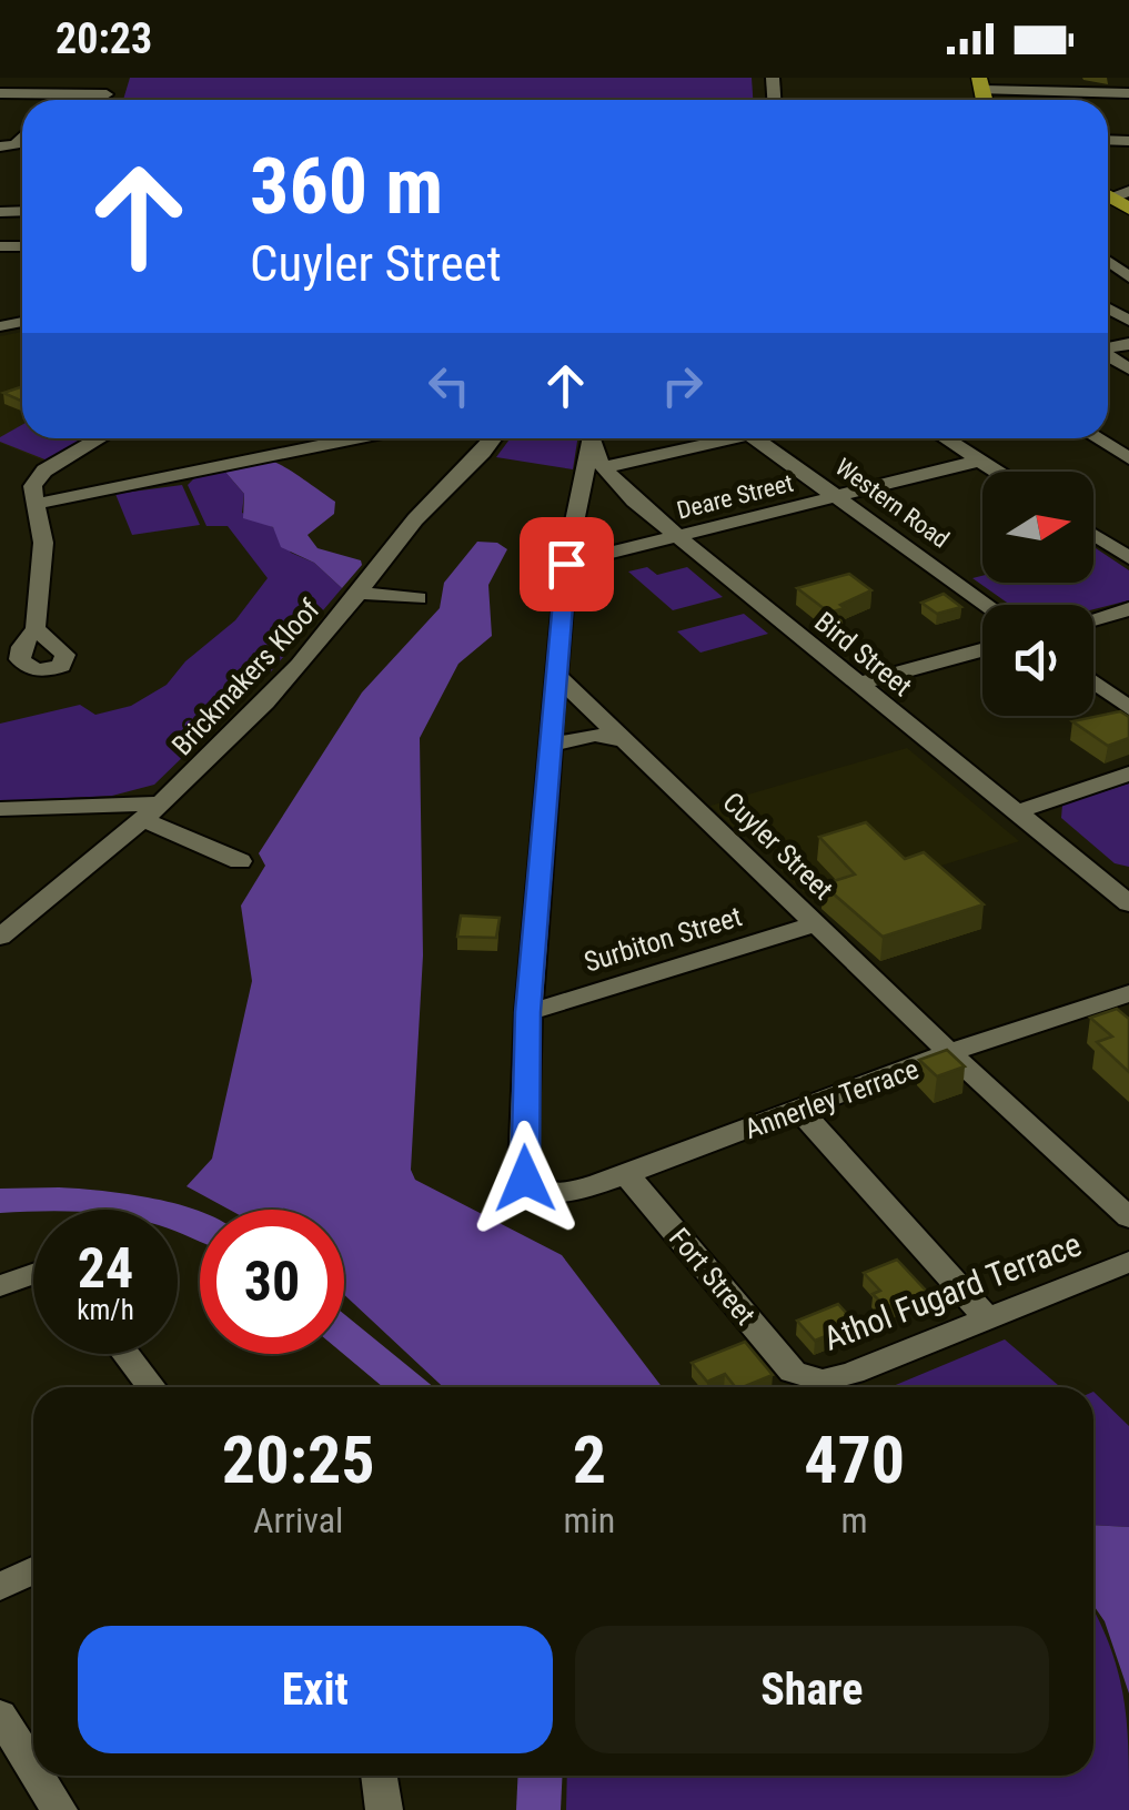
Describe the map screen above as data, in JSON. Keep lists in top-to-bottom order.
{
  "streets": {
    "street": [
      "Deare Street",
      "Western Road",
      "Bird Street",
      "Brickmakers Kloof",
      "Cuyler Street",
      "Surbiton Street",
      "Annerley Terrace",
      "Fort Street",
      "Athol Fugard Terrace"
    ]
  },
  "crossings": [
    ["Deare Street", "Western Road"],
    ["Deare Street", "Bird Street"],
    ["Cuyler Street", "Surbiton Street"],
    ["Cuyler Street", "Annerley Terrace"],
    ["Surbiton Street", "Annerley Terrace"],
    ["Annerley Terrace", "Fort Street"],
    ["Fort Street", "Athol Fugard Terrace"]
  ],
  "north": "right",
  "page": {
    "status": "20:23",
    "turn": ["360 m", "Cuyler Street"],
    "speed": "24 km/h",
    "limit": "30",
    "eta": [
      "20:25",
      "Arrival",
      "2",
      "min",
      "470",
      "m"
    ],
    "buttons": ["Exit", "Share"]
  }
}
